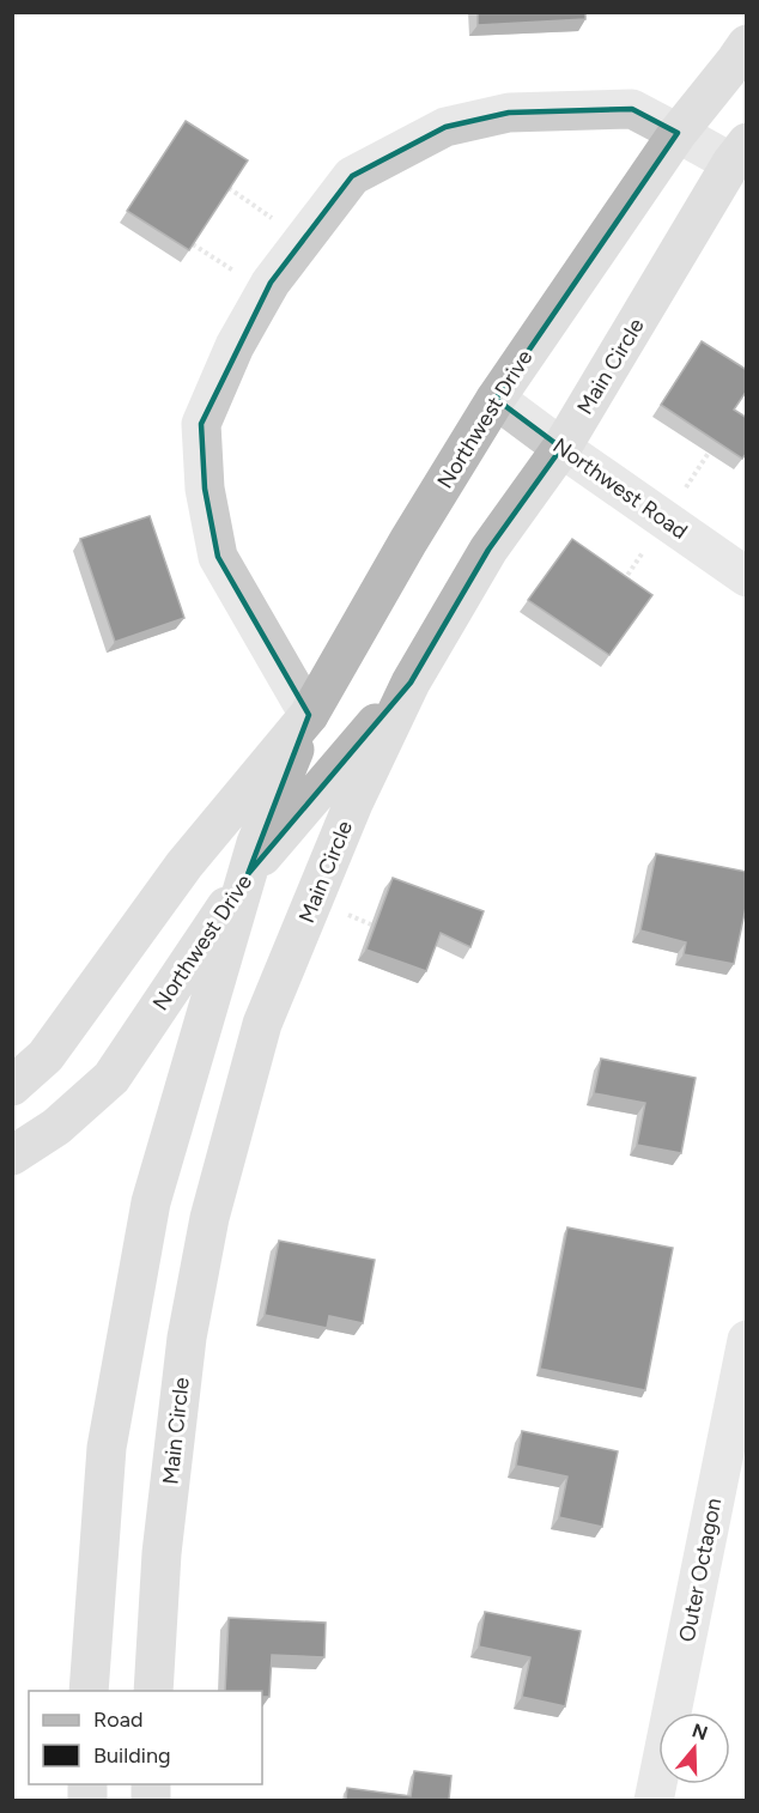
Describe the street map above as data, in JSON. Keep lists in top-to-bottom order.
{
  "streets": {
    "street": [
      "Main Circle",
      "Northwest Drive",
      "Northwest Road",
      "Outer Octagon"
    ]
  },
  "crossings": [
    ["Main Circle", "Northwest Drive"],
    ["Main Circle", "Northwest Road"],
    ["Northwest Drive", "Northwest Road"]
  ],
  "legend": ["Road", "Building"],
  "north": "top"
}
